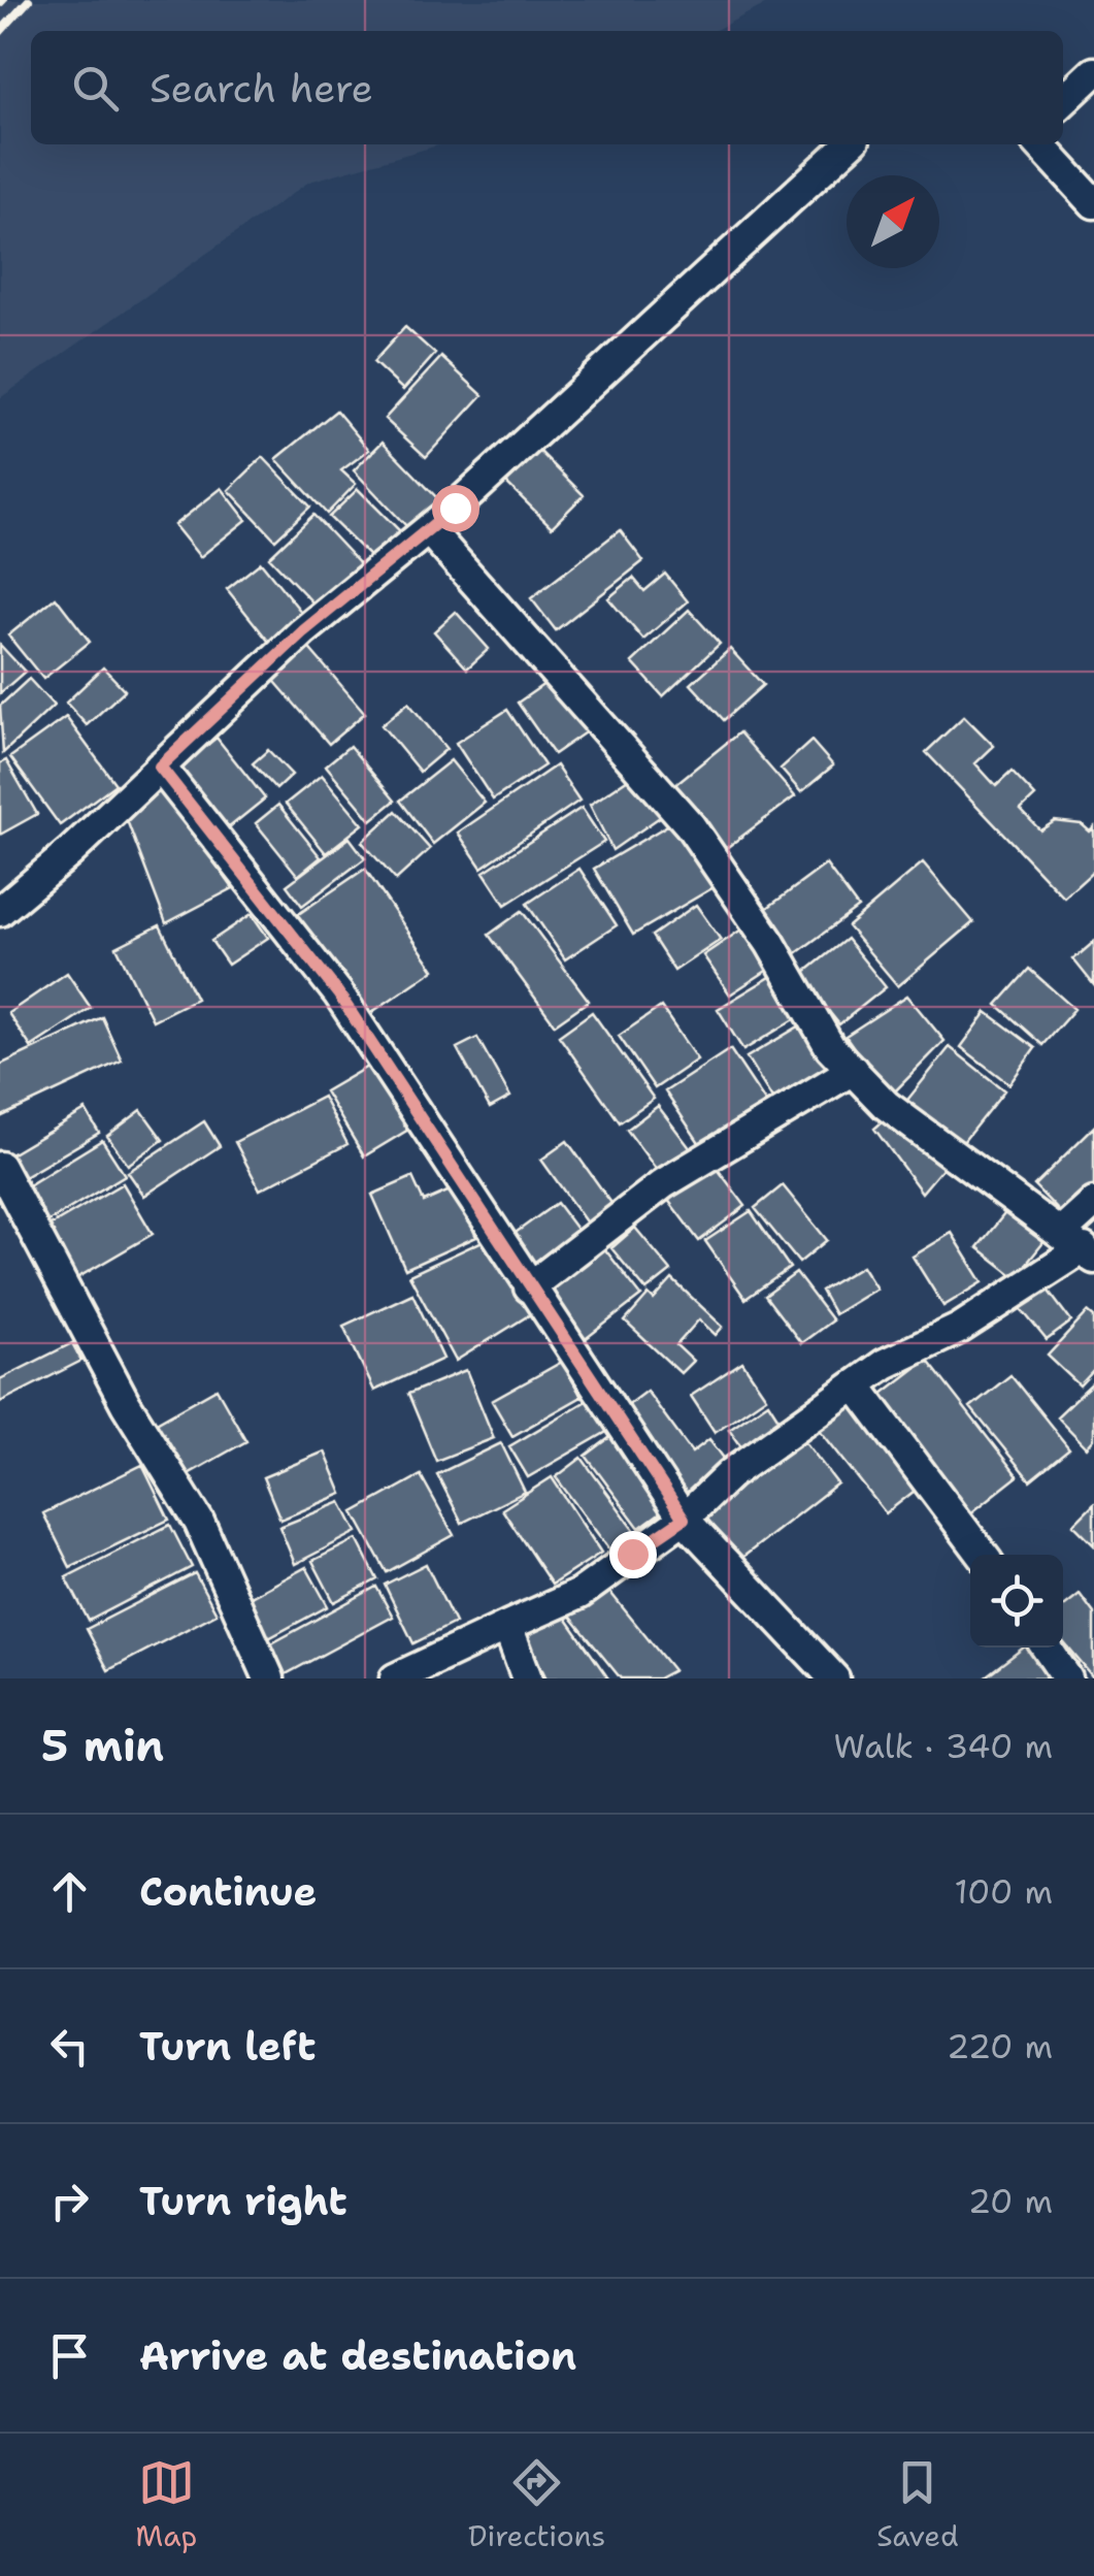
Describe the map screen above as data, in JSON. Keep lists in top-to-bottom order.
{
  "north": "top right",
  "page": {
    "search": "Search here",
    "heading": ["5 min", "Walk · 340 m"],
    "list": [
      ["Continue", "100 m"],
      ["Turn left", "220 m"],
      ["Turn right", "20 m"],
      "Arrive at destination"
    ],
    "nav": ["Map", "Directions", "Saved"]
  }
}
